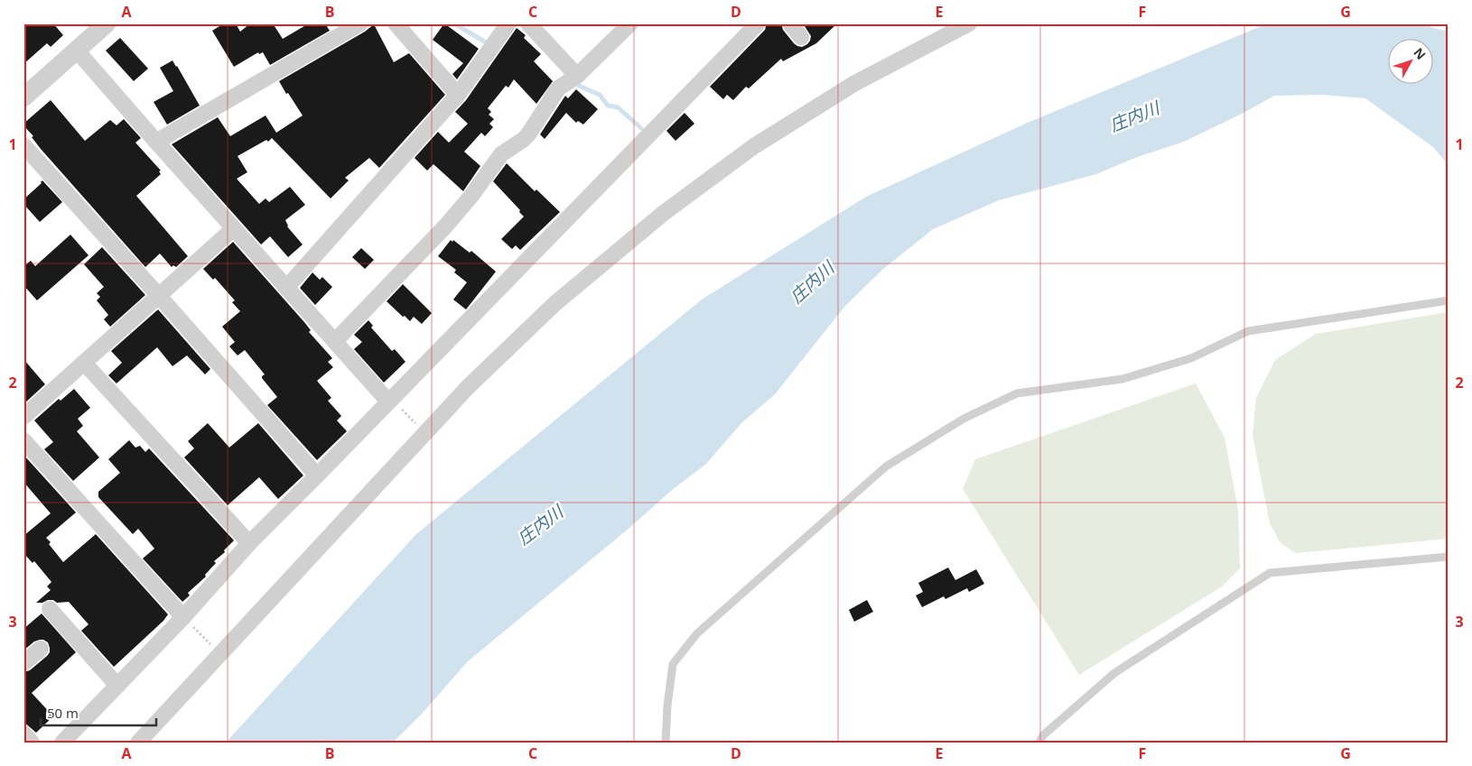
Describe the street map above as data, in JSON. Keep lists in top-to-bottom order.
{
  "water": ["庄内川"],
  "scale_bar": "50 m",
  "north": "top right",
  "grid": {
    "columns": [
      "A",
      "B",
      "C",
      "D",
      "E",
      "F",
      "G"
    ],
    "rows": ["1", "2", "3"]
  }
}
